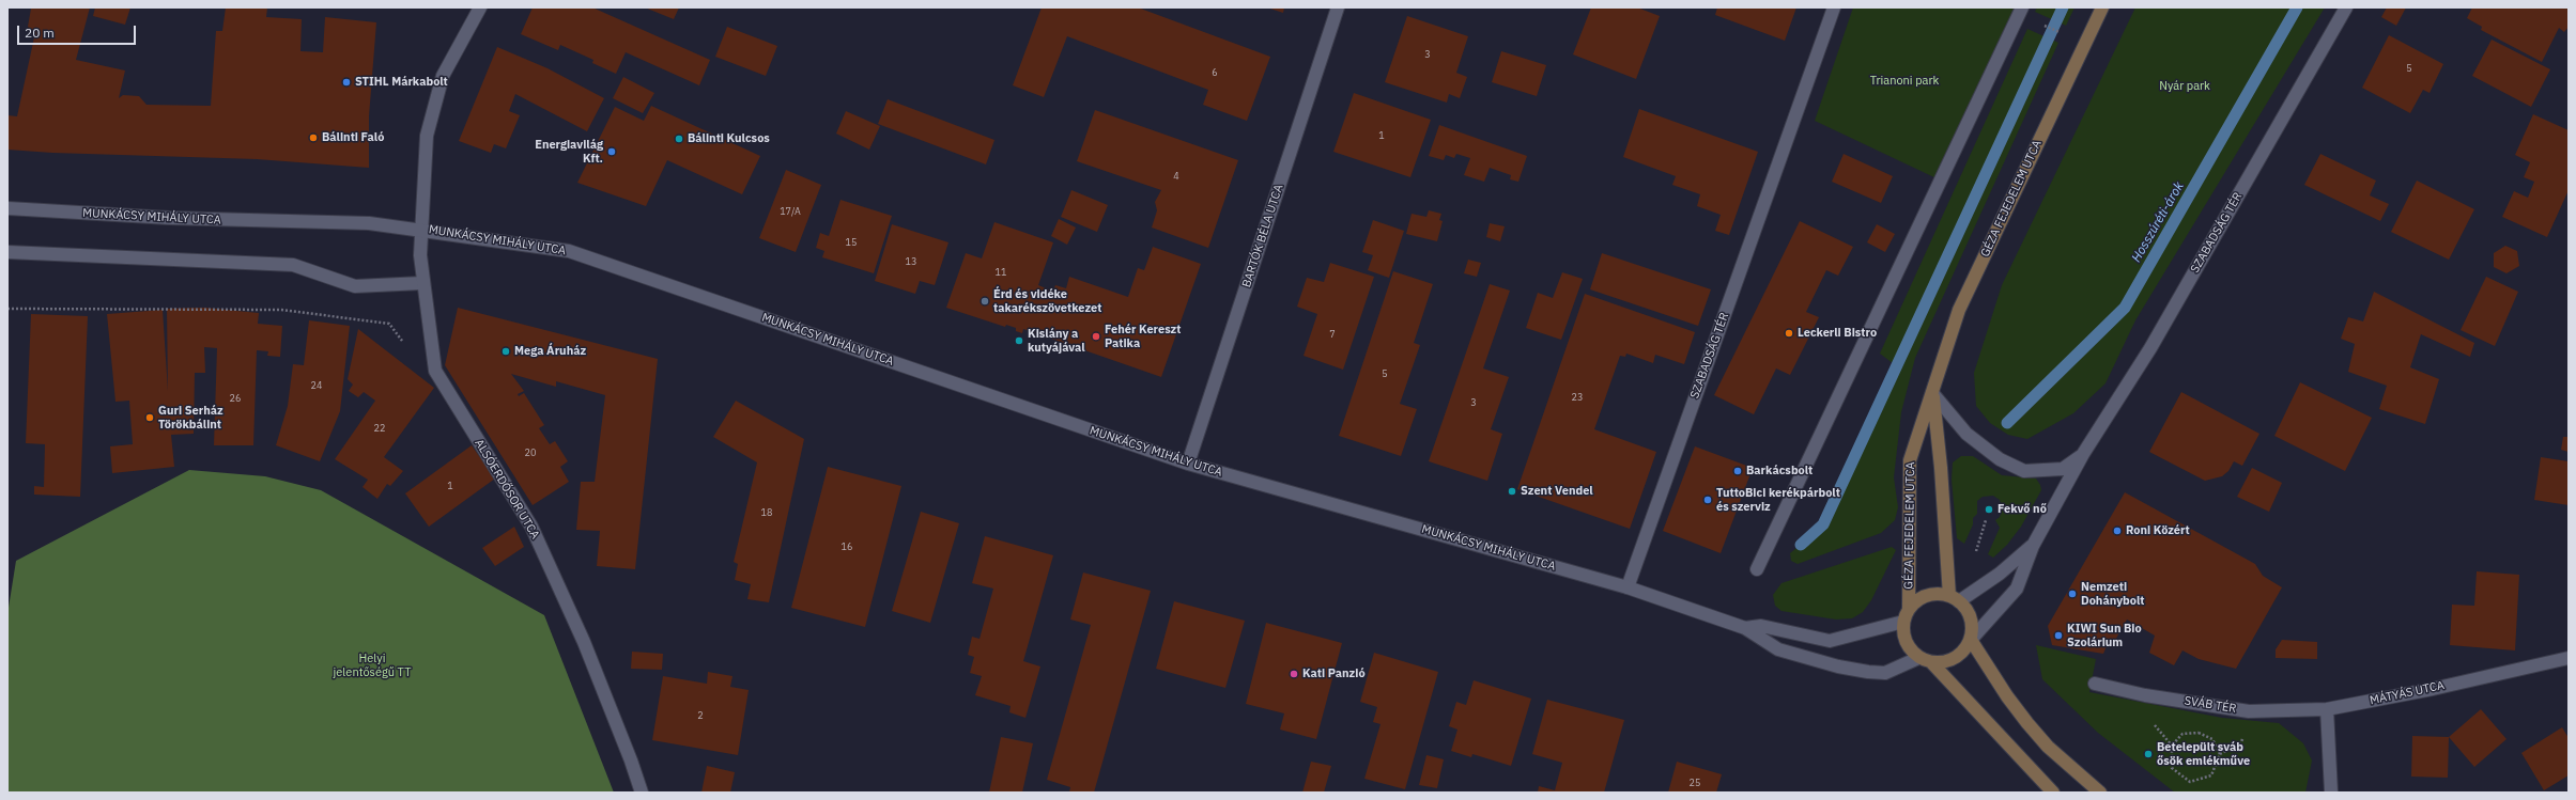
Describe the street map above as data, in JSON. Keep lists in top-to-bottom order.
{
  "streets": {
    "main road": ["GÉZA FEJEDELEM UTCA", "SZABADSÁG TÉR"],
    "street": [
      "MUNKÁCSY MIHÁLY UTCA",
      "BARTÓK BÉLA UTCA",
      "ALSÓERDŐSOR UTCA",
      "MÁTYÁS UTCA",
      "SVÁB TÉR"
    ]
  },
  "crossings": [
    ["GÉZA FEJEDELEM UTCA", "SZABADSÁG TÉR"],
    ["MUNKÁCSY MIHÁLY UTCA", "SZABADSÁG TÉR"],
    ["MUNKÁCSY MIHÁLY UTCA", "BARTÓK BÉLA UTCA"],
    ["MUNKÁCSY MIHÁLY UTCA", "ALSÓERDŐSOR UTCA"],
    ["MÁTYÁS UTCA", "SVÁB TÉR"]
  ],
  "water": ["Hosszúréti-árok"],
  "parks": ["Trianoni park", "Nyár park", "Helyi jelentőségű TT"],
  "places": [
    "STIHL Márkabolt",
    "Bálinti Faló",
    "Bálinti Kulcsos",
    "Energiavilág Kft.",
    "Érd és vidéke takarékszövetkezet",
    "Leckerli Bistro",
    "Fehér Kereszt Patika",
    "Kislány a kutyájával",
    "Mega Áruház",
    "Guri Serház Törökbálint",
    "Barkácsbolt",
    "Szent Vendel",
    "TuttoBici kerékpárbolt és szerviz",
    "Fekvő nő",
    "Roni Közért",
    "Nemzeti Dohánybolt",
    "KIWI Sun Bio Szolárium",
    "Kati Panzió",
    "Betelepült sváb ősök emlékműve"
  ],
  "house_numbers": [
    "3",
    "5",
    "6",
    "1",
    "4",
    "17/A",
    "15",
    "13",
    "11",
    "7",
    "5",
    "24",
    "23",
    "26",
    "3",
    "22",
    "20",
    "1",
    "18",
    "16",
    "2",
    "25"
  ],
  "scale_bar": "20 m"
}
